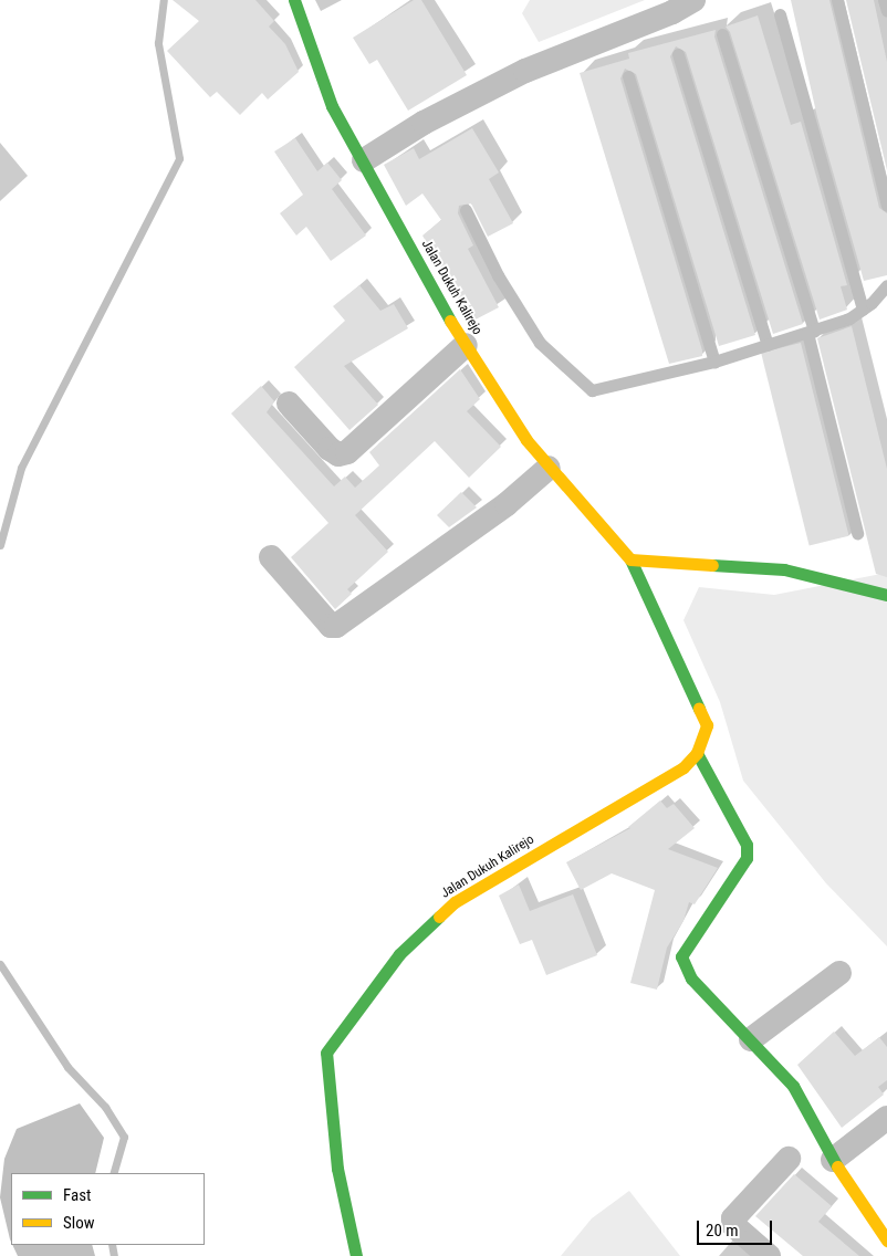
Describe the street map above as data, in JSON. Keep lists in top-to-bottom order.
{
  "streets": {
    "street": ["Jalan Dukuh Kalirejo"]
  },
  "legend": ["Fast", "Slow"],
  "scale_bar": "20 m"
}
